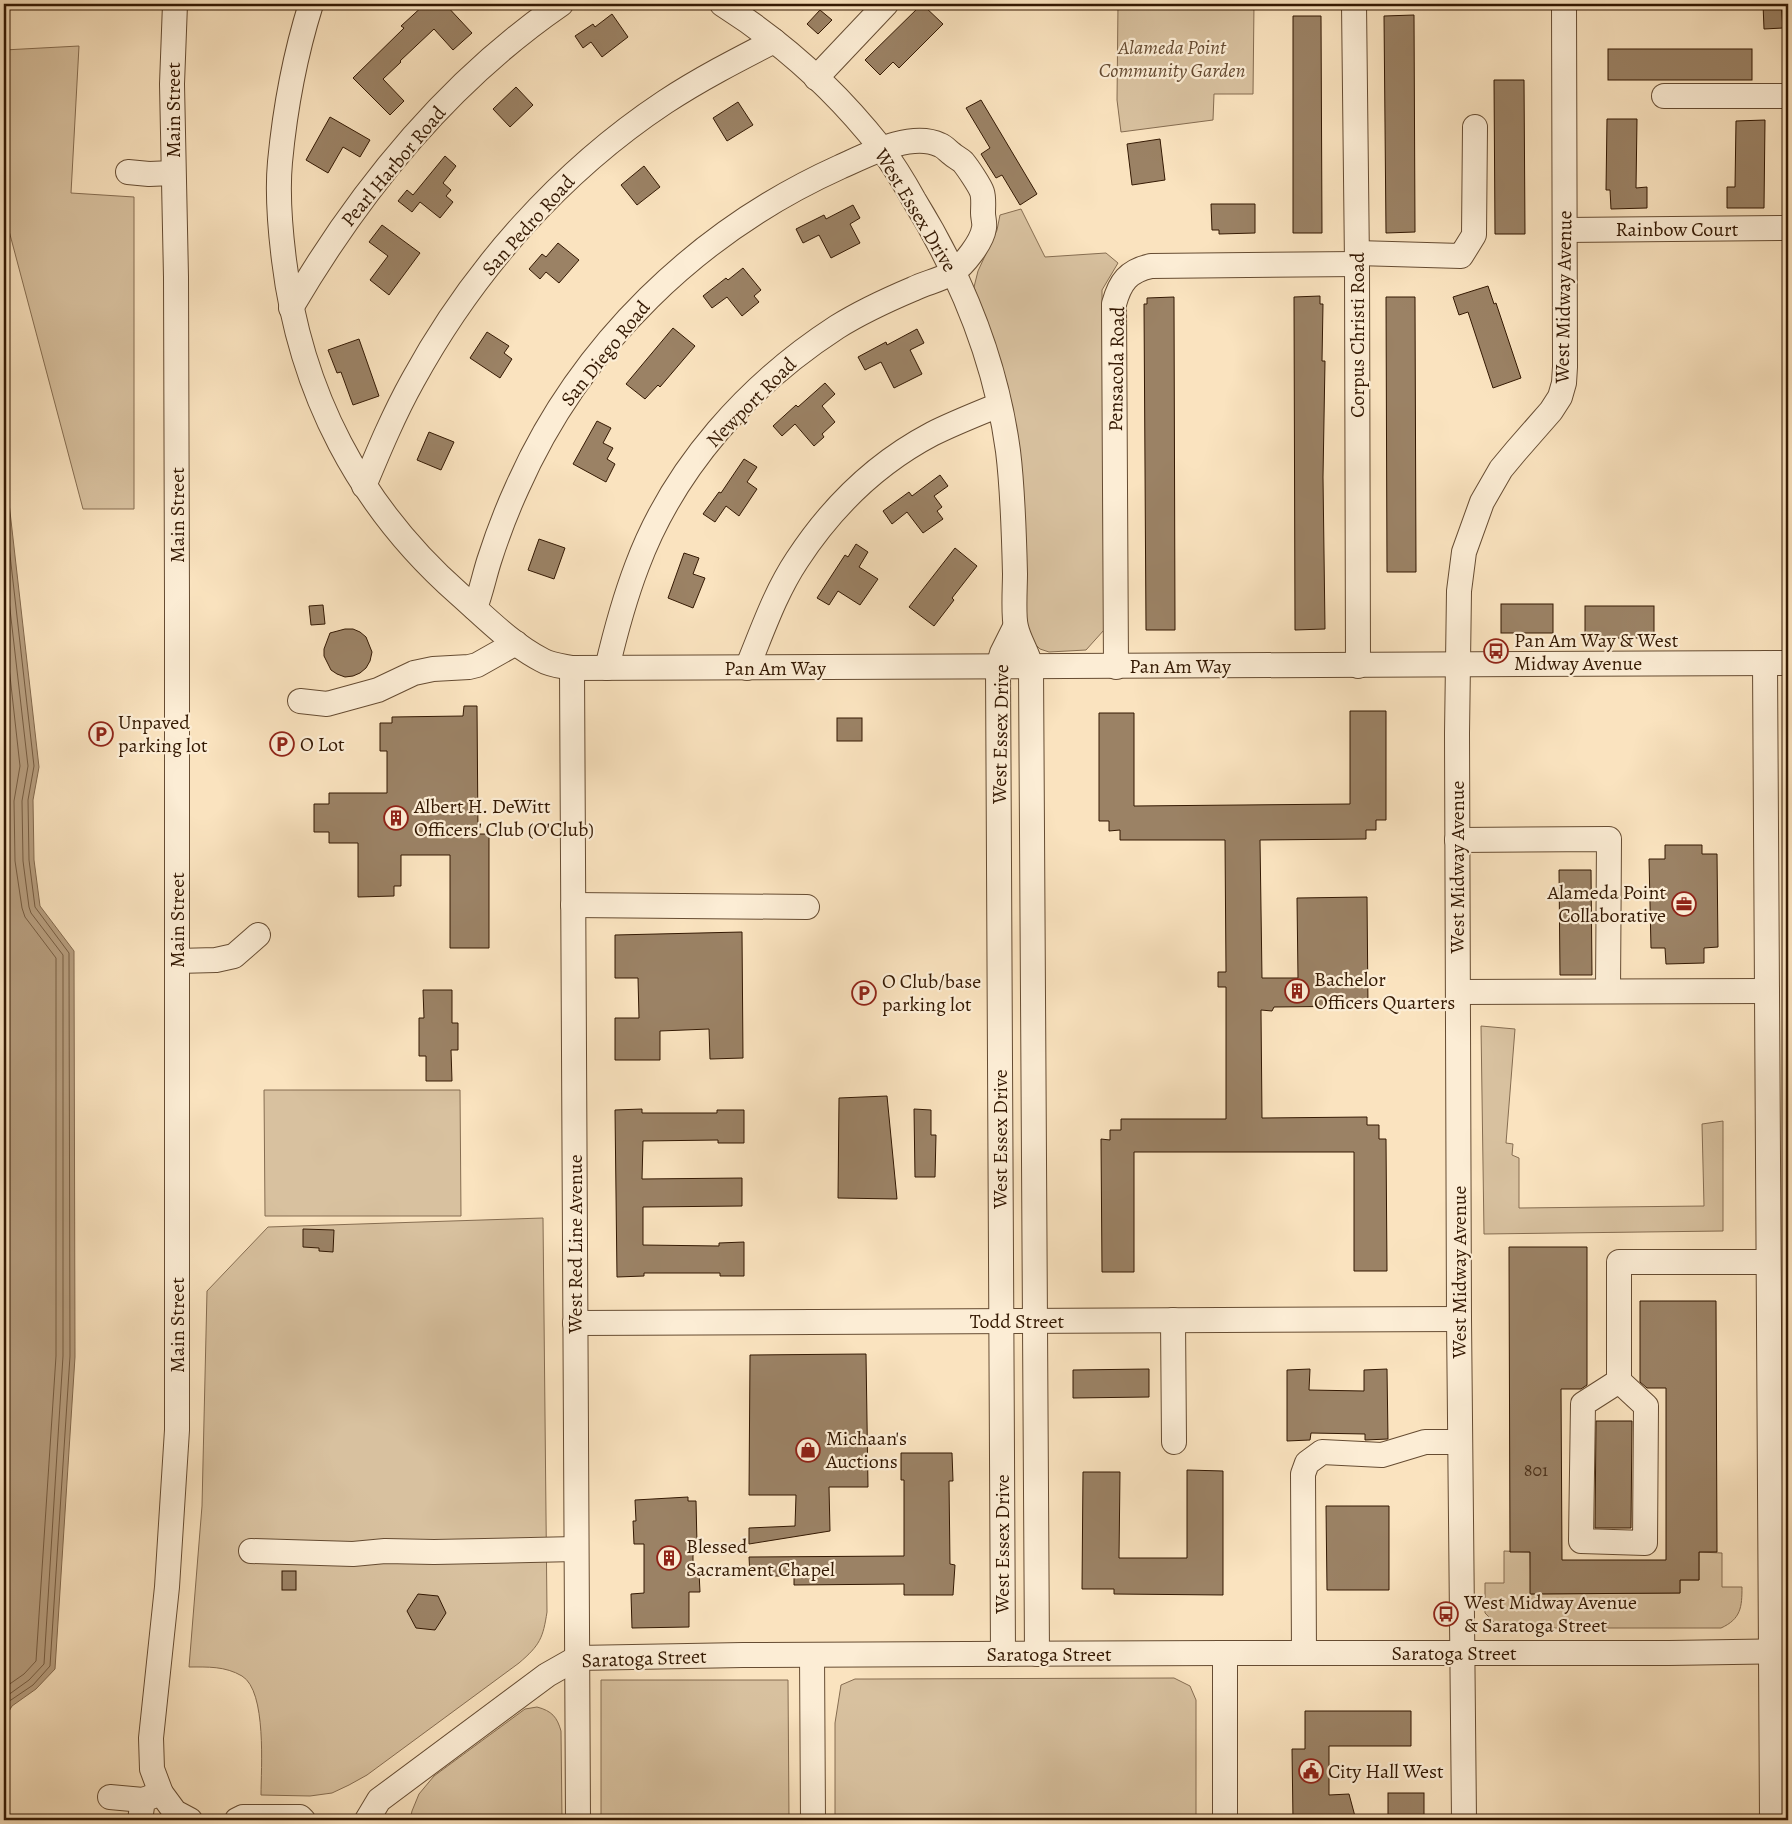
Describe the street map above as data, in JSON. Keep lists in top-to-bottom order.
{
  "streets": {
    "street": [
      "Main Street",
      "Pearl Harbor Road",
      "West Essex Drive",
      "San Pedro Road",
      "Rainbow Court",
      "West Midway Avenue",
      "Corpus Christi Road",
      "San Diego Road",
      "Pensacola Road",
      "Newport Road",
      "Pan Am Way",
      "West Red Line Avenue",
      "Todd Street",
      "Saratoga Street"
    ]
  },
  "crossings": [
    ["Pearl Harbor Road", "Pan Am Way"],
    ["West Essex Drive", "San Pedro Road"],
    ["West Essex Drive", "San Diego Road"],
    ["West Essex Drive", "Newport Road"],
    ["West Essex Drive", "Pan Am Way"],
    ["West Essex Drive", "Todd Street"],
    ["West Essex Drive", "Saratoga Street"],
    ["San Pedro Road", "Pan Am Way"],
    ["Rainbow Court", "West Midway Avenue"],
    ["West Midway Avenue", "Pan Am Way"],
    ["West Midway Avenue", "Todd Street"],
    ["West Midway Avenue", "Saratoga Street"],
    ["Corpus Christi Road", "Pensacola Road"],
    ["Corpus Christi Road", "Pan Am Way"],
    ["San Diego Road", "Newport Road"],
    ["San Diego Road", "Pan Am Way"],
    ["Pensacola Road", "Pan Am Way"],
    ["Newport Road", "Pan Am Way"],
    ["Pan Am Way", "West Red Line Avenue"],
    ["West Red Line Avenue", "Todd Street"],
    ["West Red Line Avenue", "Saratoga Street"]
  ],
  "parks": ["Alameda Point Community Garden"],
  "places": {
    "bus stop": ["Pan Am Way & West Midway Avenue", "West Midway Avenue & Saratoga Street"],
    "parking": ["Unpaved parking lot", "O Lot", "O Club/base parking lot"],
    "building": ["Albert H. DeWitt Officers' Club (O'Club)", "Bachelor Officers Quarters", "Blessed Sacrament Chapel"],
    "office": ["Alameda Point Collaborative"],
    "shop": ["Michaan's Auctions"],
    "public building": ["City Hall West"]
  },
  "house_numbers": ["801"]
}
